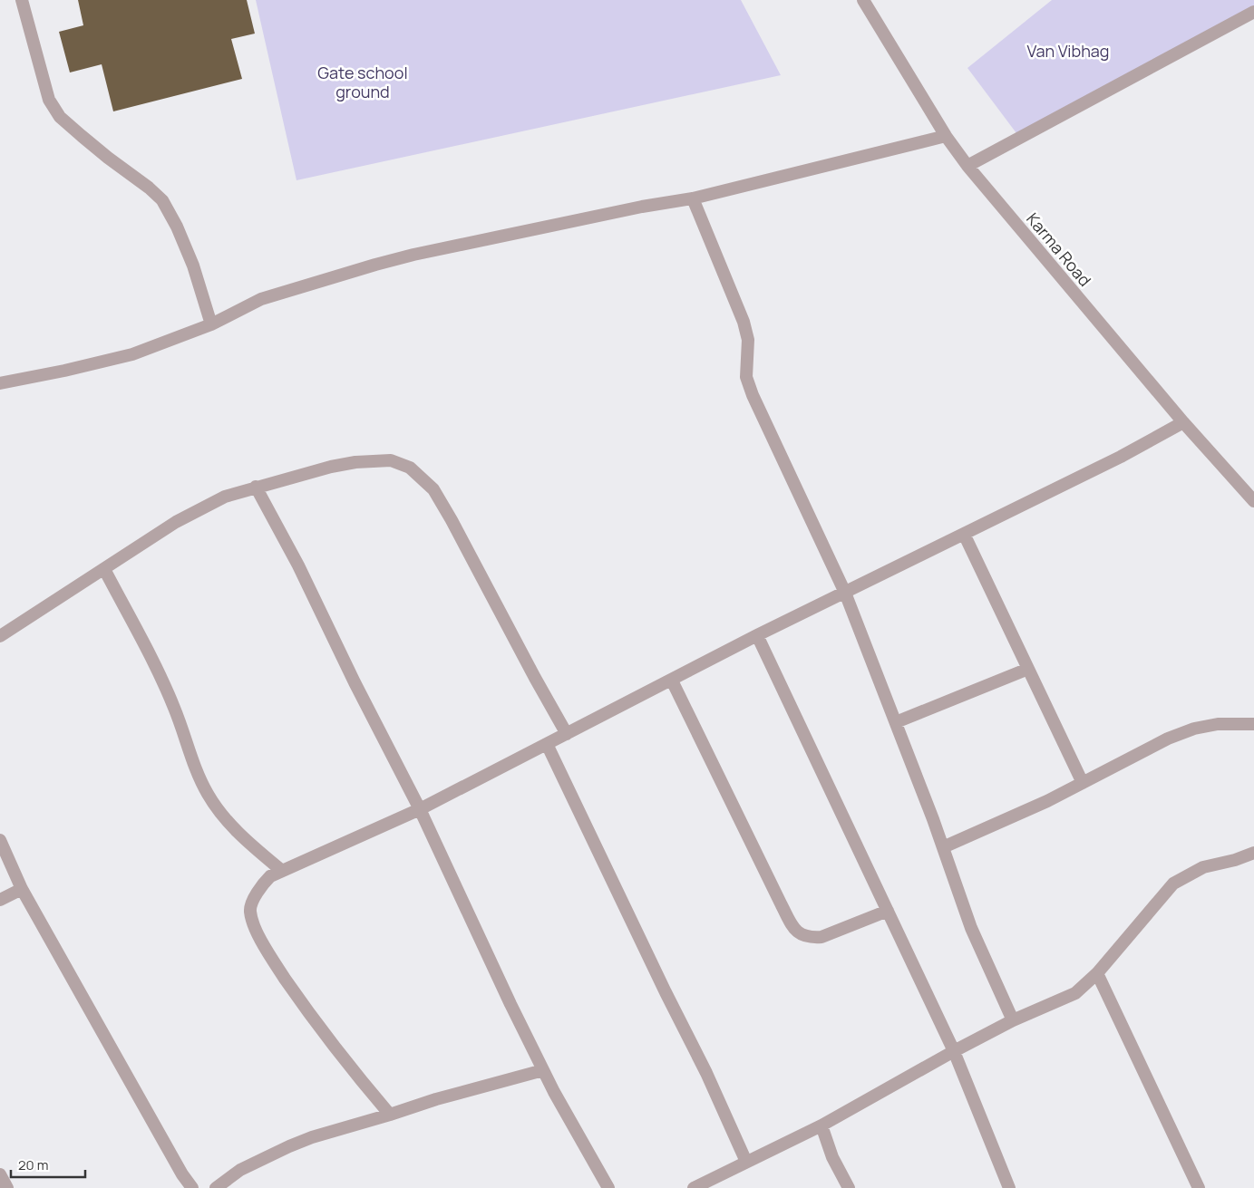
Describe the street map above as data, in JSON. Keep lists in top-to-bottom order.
{
  "streets": {
    "street": ["Karma Road"]
  },
  "parks": ["Van Vibhag", "Gate school ground"],
  "scale_bar": "20 m"
}
